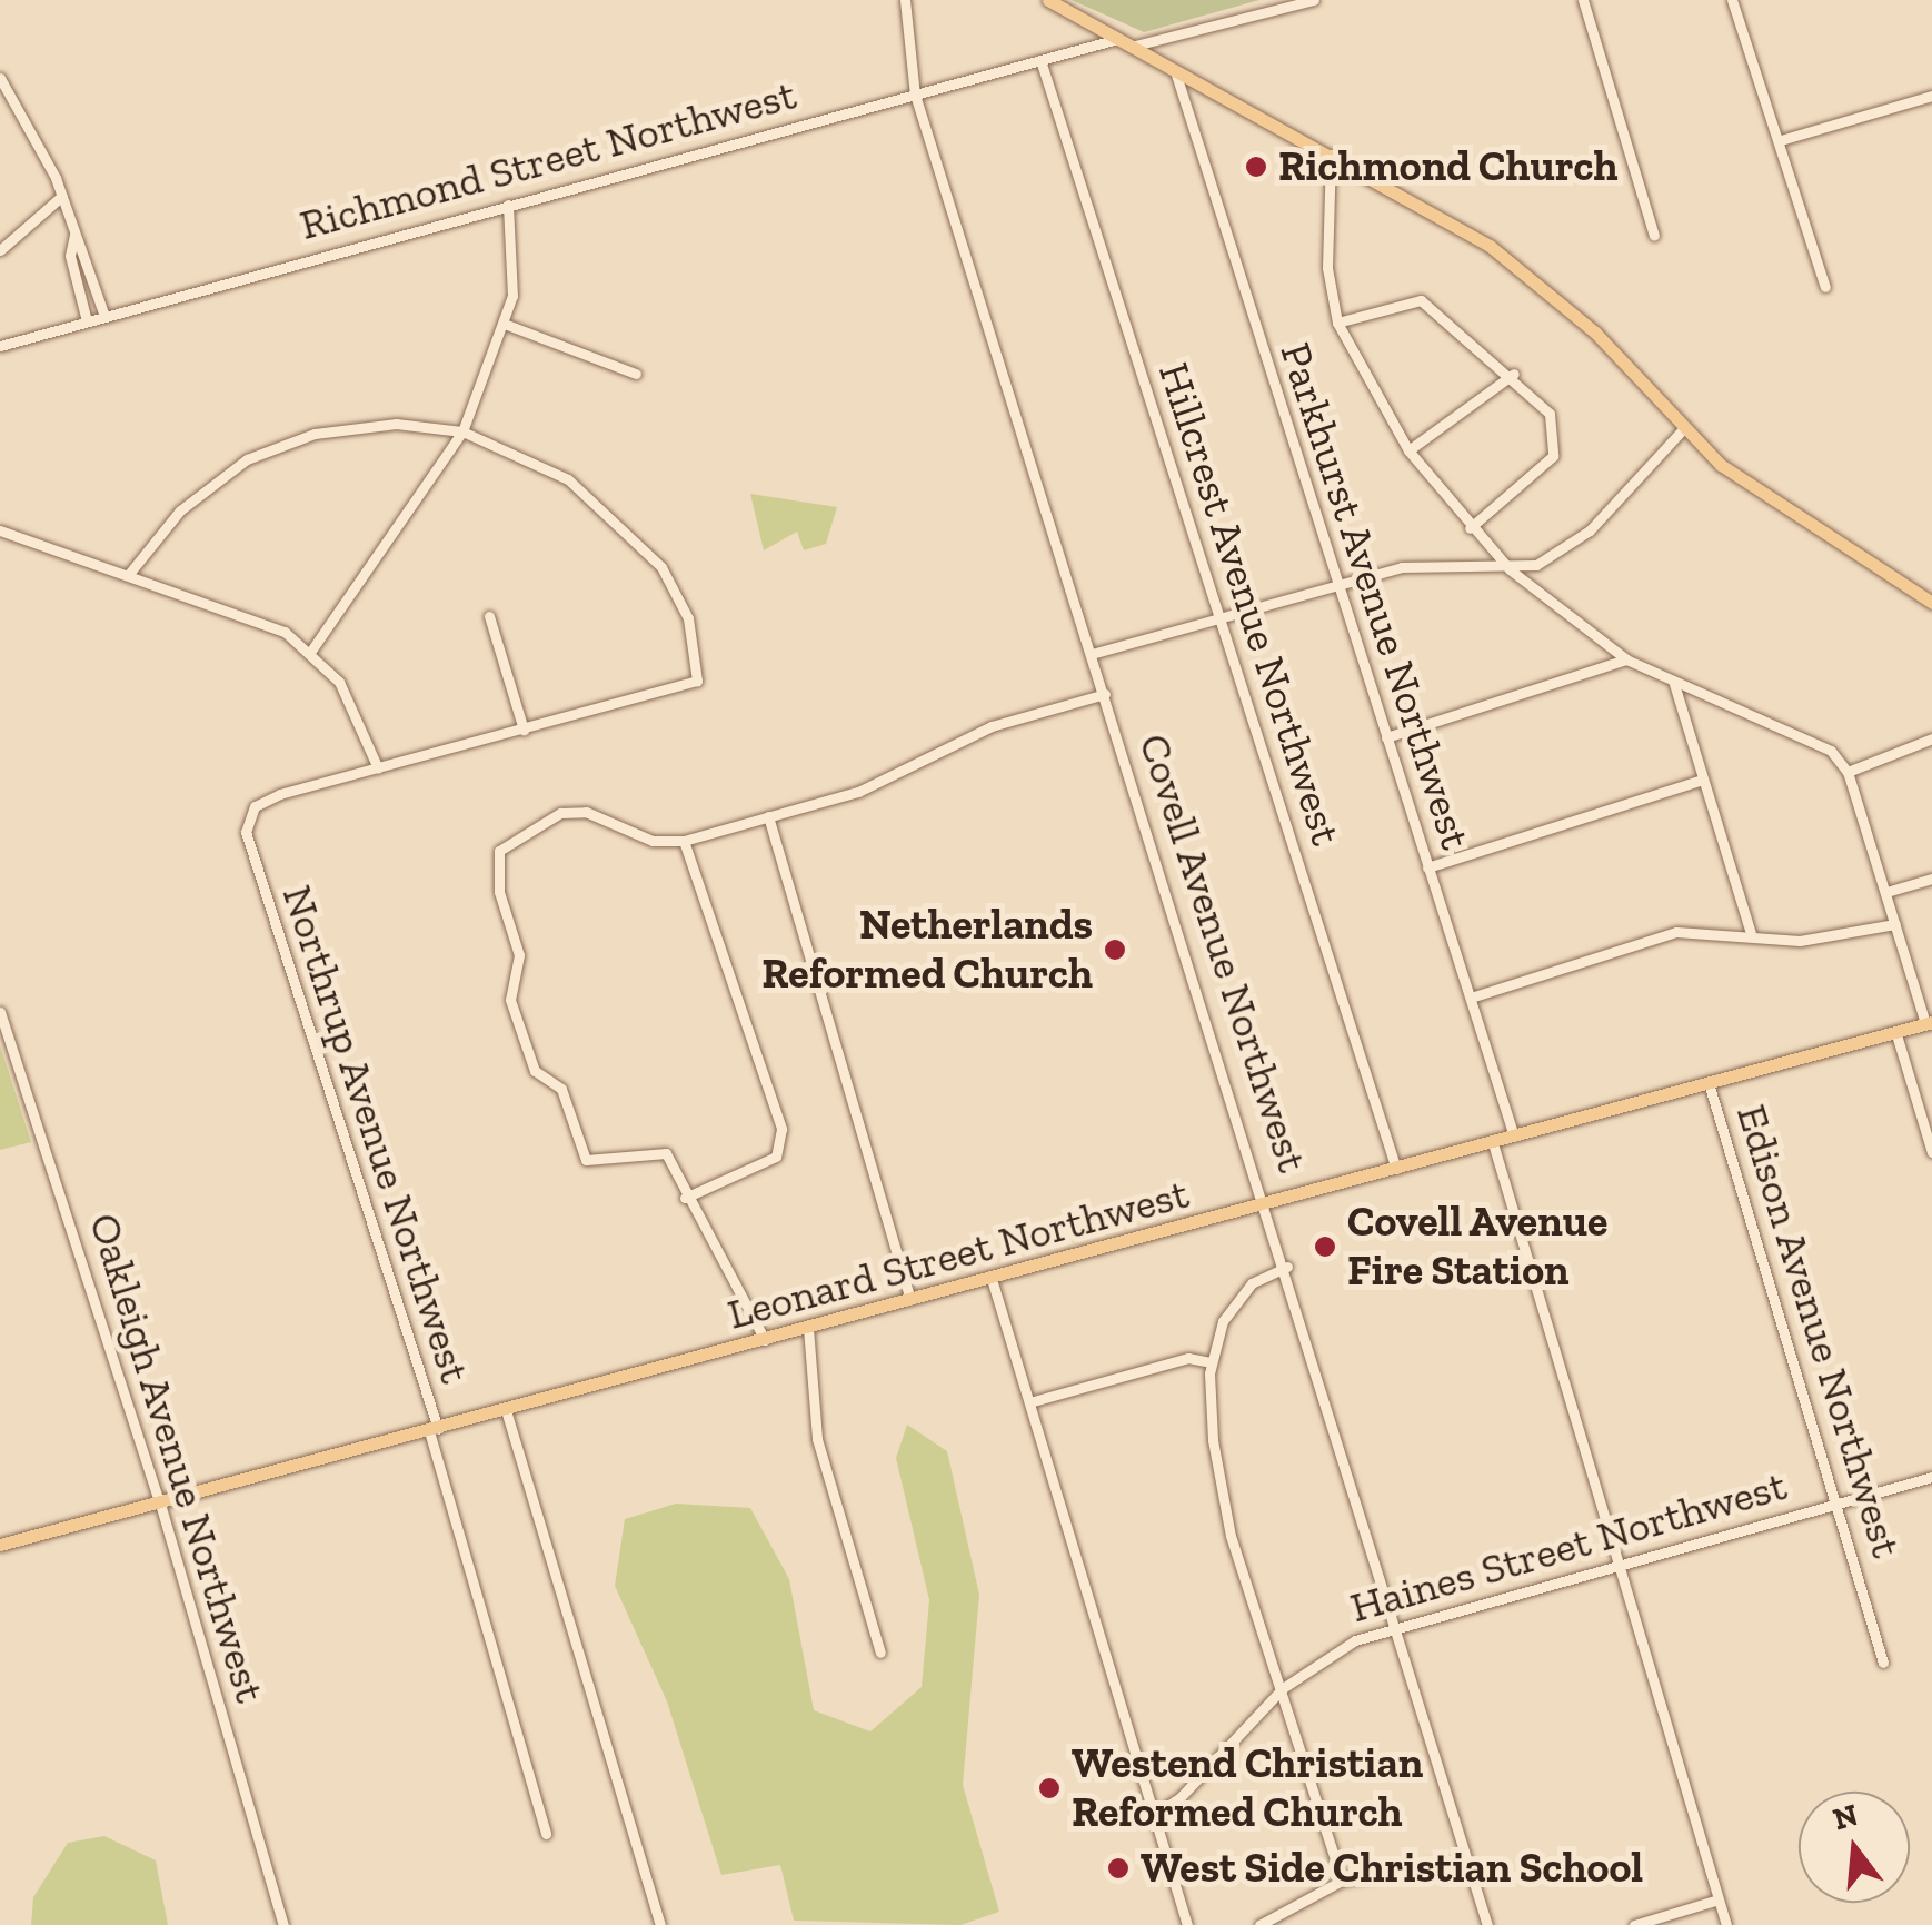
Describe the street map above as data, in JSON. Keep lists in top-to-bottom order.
{
  "streets": {
    "main road": ["Leonard Street Northwest"],
    "street": [
      "Richmond Street Northwest",
      "Parkhurst Avenue Northwest",
      "Hillcrest Avenue Northwest",
      "Covell Avenue Northwest",
      "Northrup Avenue Northwest",
      "Edison Avenue Northwest",
      "Oakleigh Avenue Northwest",
      "Haines Street Northwest"
    ]
  },
  "crossings": [
    ["Richmond Street Northwest", "Hillcrest Avenue Northwest"],
    ["Richmond Street Northwest", "Covell Avenue Northwest"],
    ["Parkhurst Avenue Northwest", "Leonard Street Northwest"],
    ["Hillcrest Avenue Northwest", "Leonard Street Northwest"],
    ["Covell Avenue Northwest", "Leonard Street Northwest"],
    ["Covell Avenue Northwest", "Haines Street Northwest"],
    ["Northrup Avenue Northwest", "Leonard Street Northwest"],
    ["Leonard Street Northwest", "Edison Avenue Northwest"],
    ["Leonard Street Northwest", "Oakleigh Avenue Northwest"],
    ["Edison Avenue Northwest", "Haines Street Northwest"]
  ],
  "places": [
    "Richmond Church",
    "Netherlands Reformed Church",
    "Covell Avenue Fire Station",
    "Westend Christian Reformed Church",
    "West Side Christian School"
  ],
  "north": "top"
}
